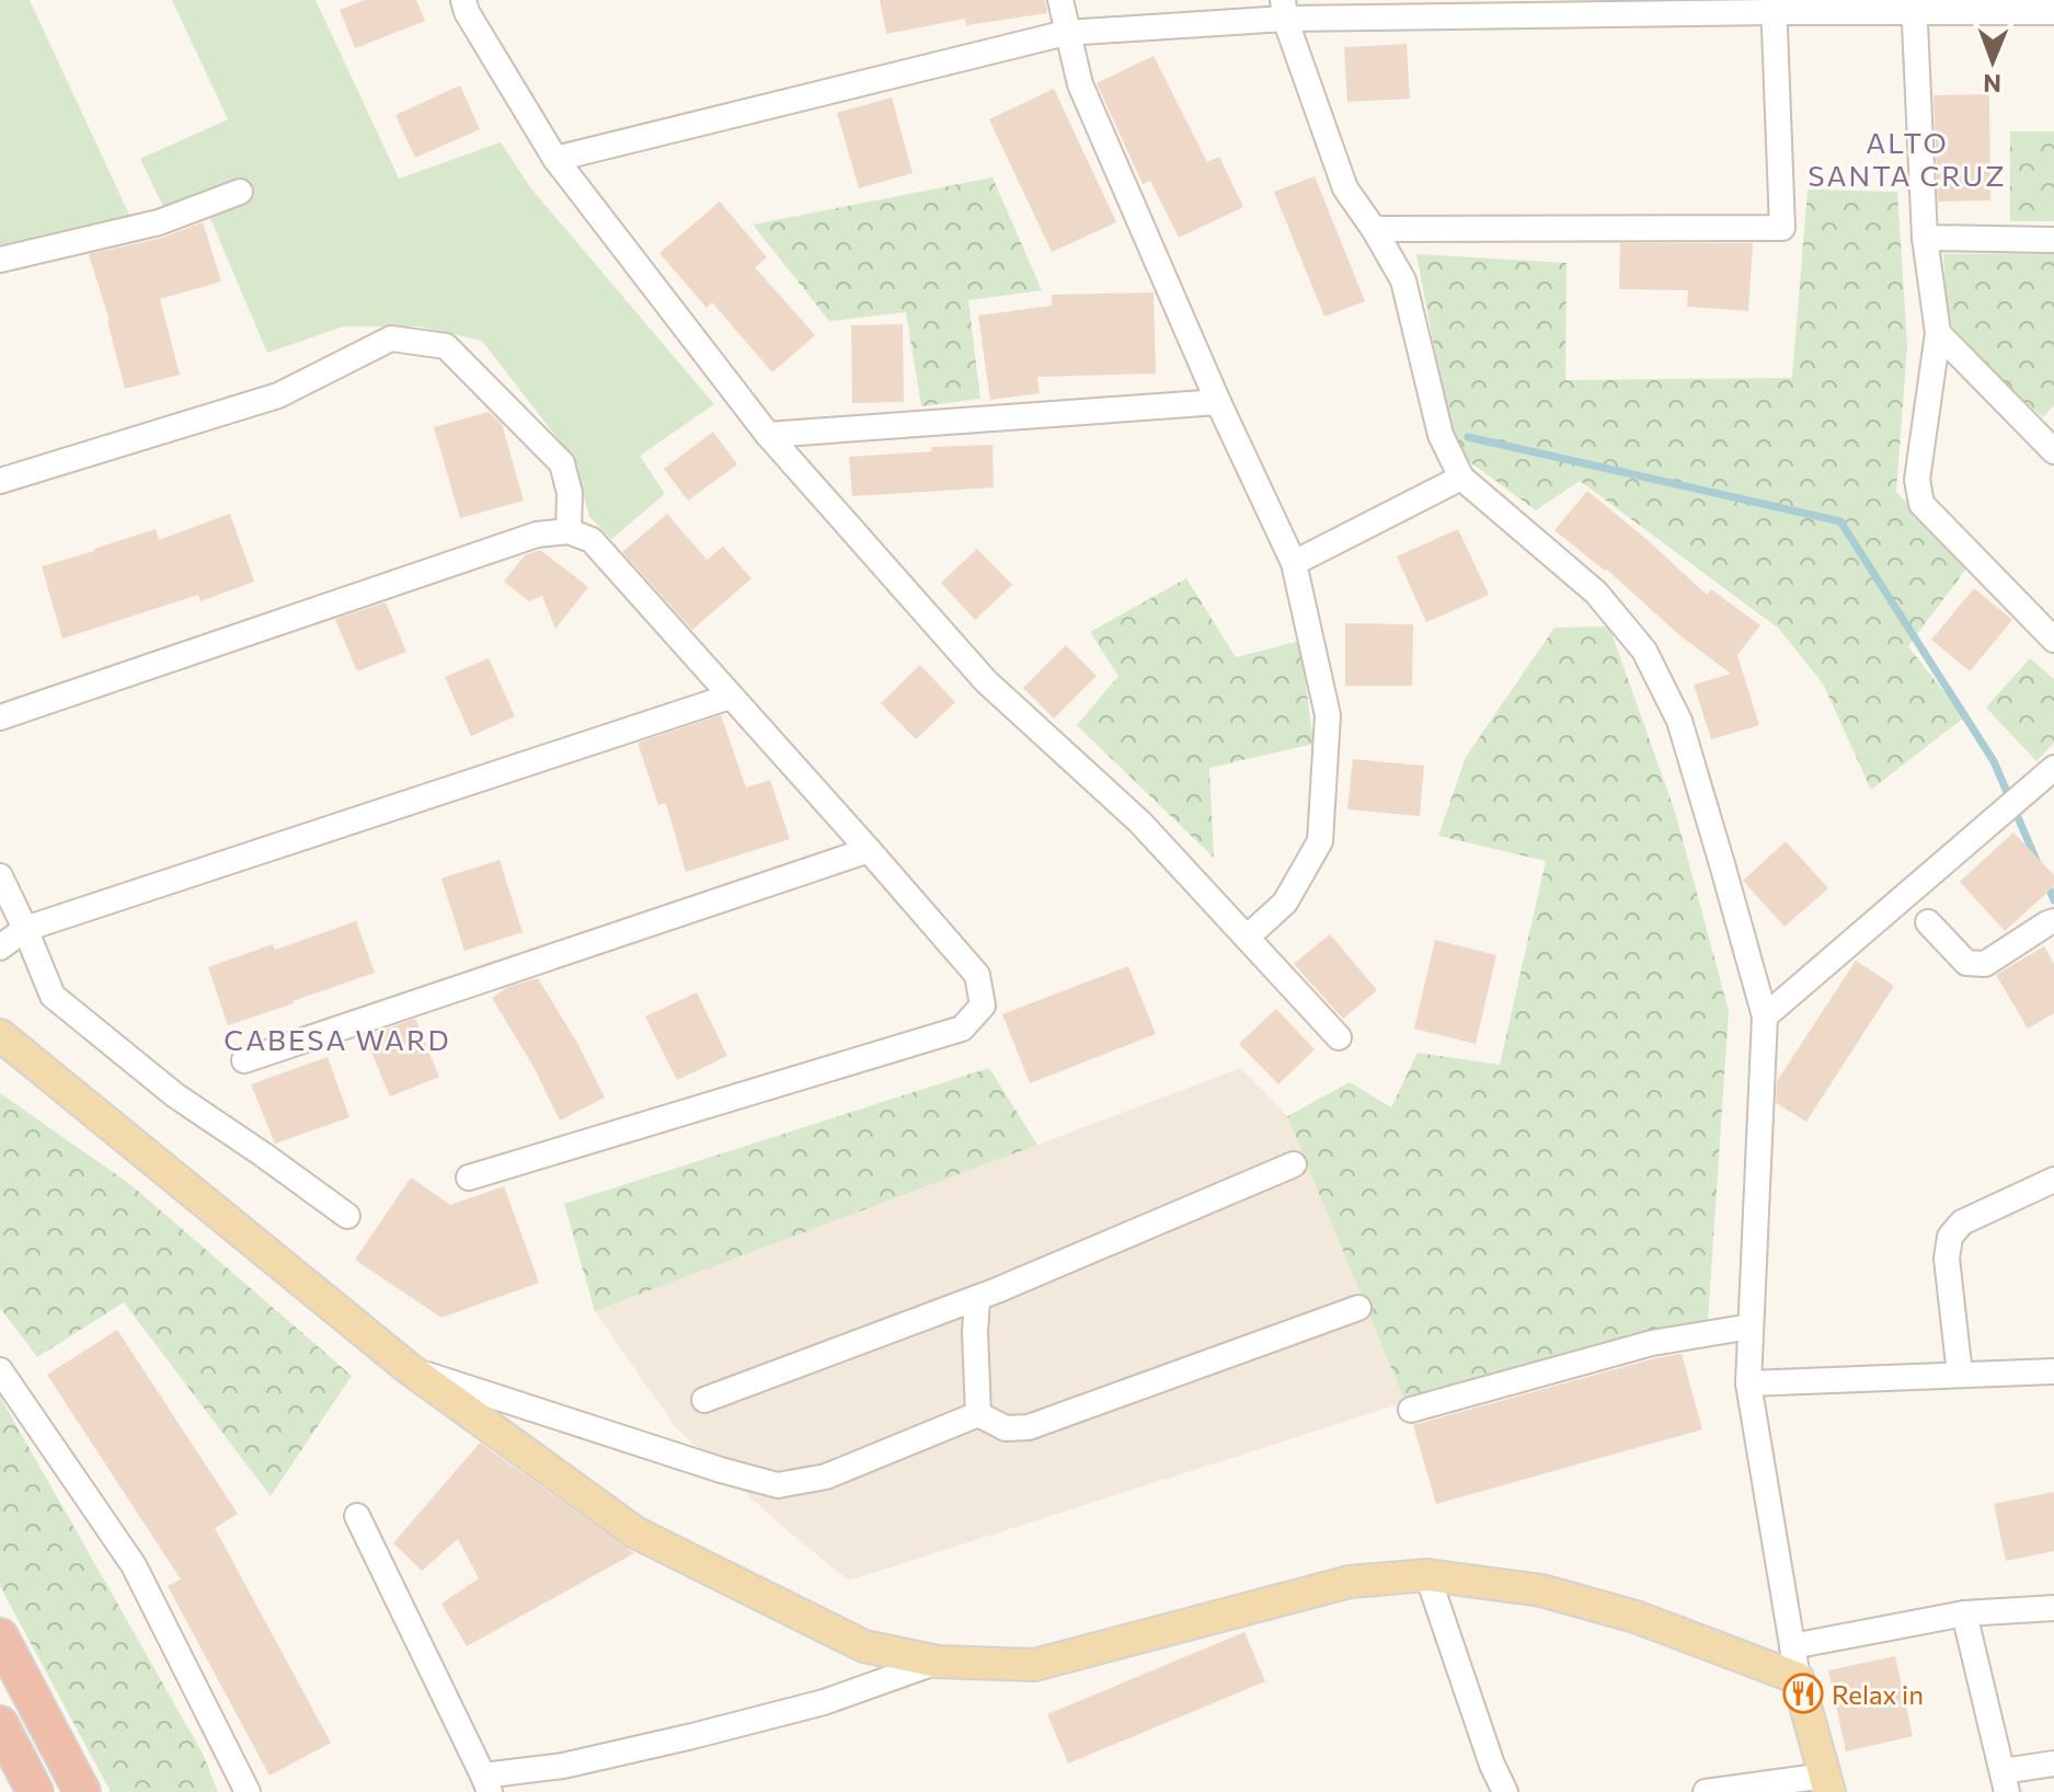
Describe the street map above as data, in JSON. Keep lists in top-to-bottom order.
{
  "districts": ["ALTO SANTA CRUZ", "CABESA WARD"],
  "places": {
    "restaurant": ["Relax in"]
  },
  "north": "bottom"
}
